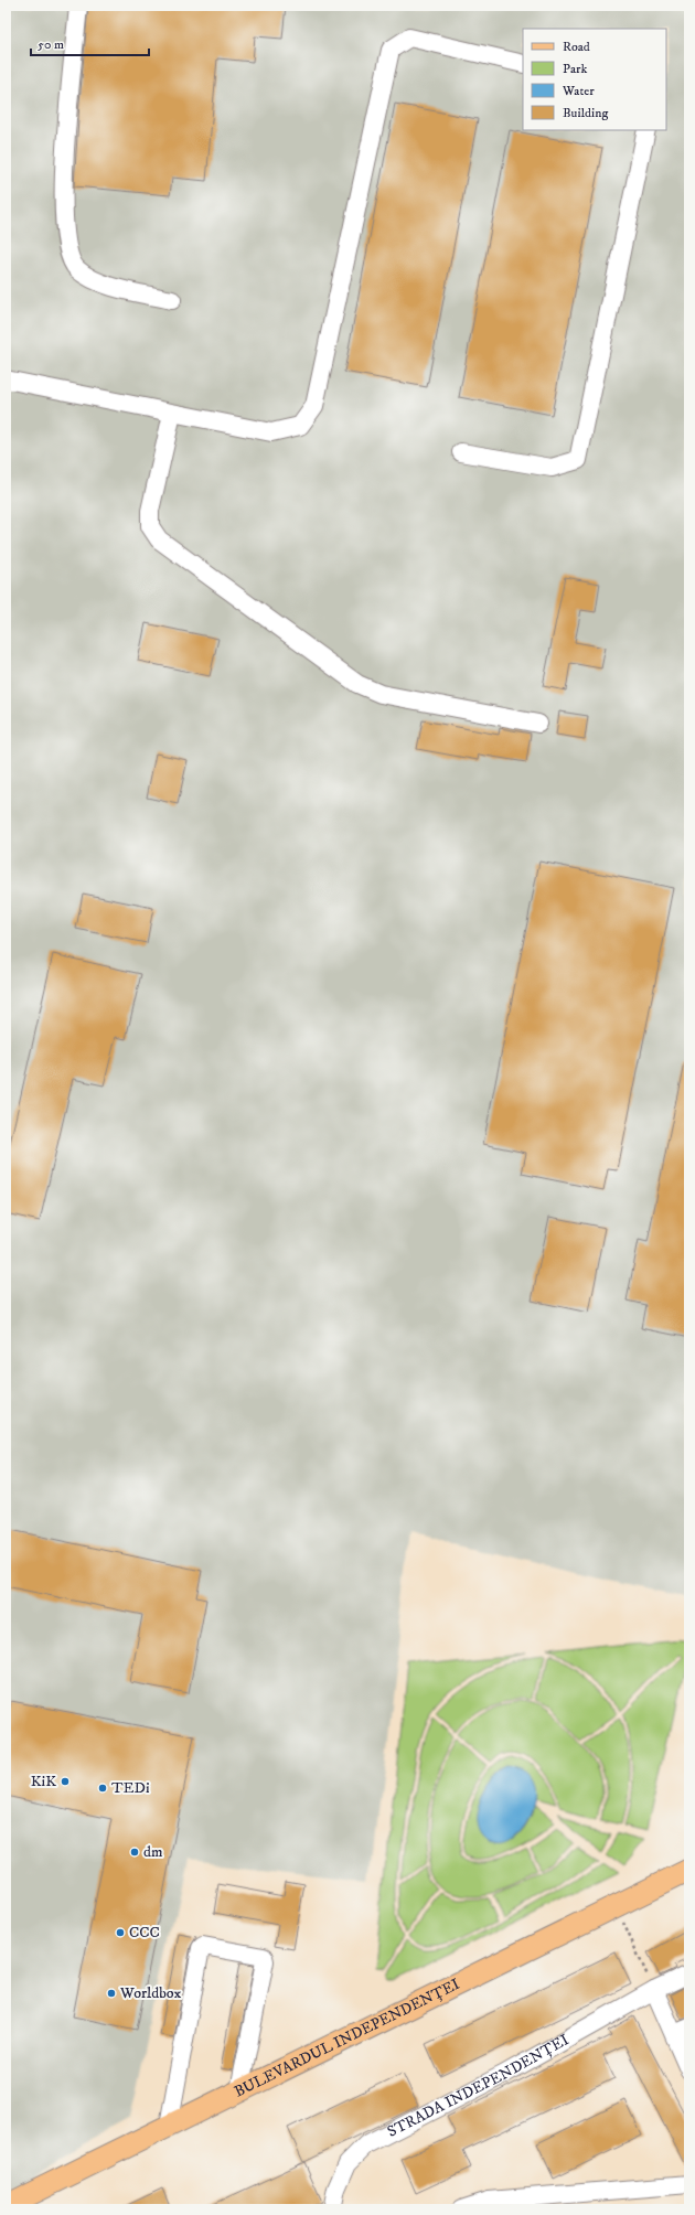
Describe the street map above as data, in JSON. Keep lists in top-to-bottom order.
{
  "streets": {
    "main road": ["BULEVARDUL INDEPENDENȚEI"],
    "street": ["STRADA INDEPENDENȚEI"]
  },
  "places": [
    "KiK",
    "TEDi",
    "dm",
    "CCC",
    "Worldbox"
  ],
  "legend": [
    "Road",
    "Park",
    "Water",
    "Building"
  ],
  "scale_bar": "50 m"
}
